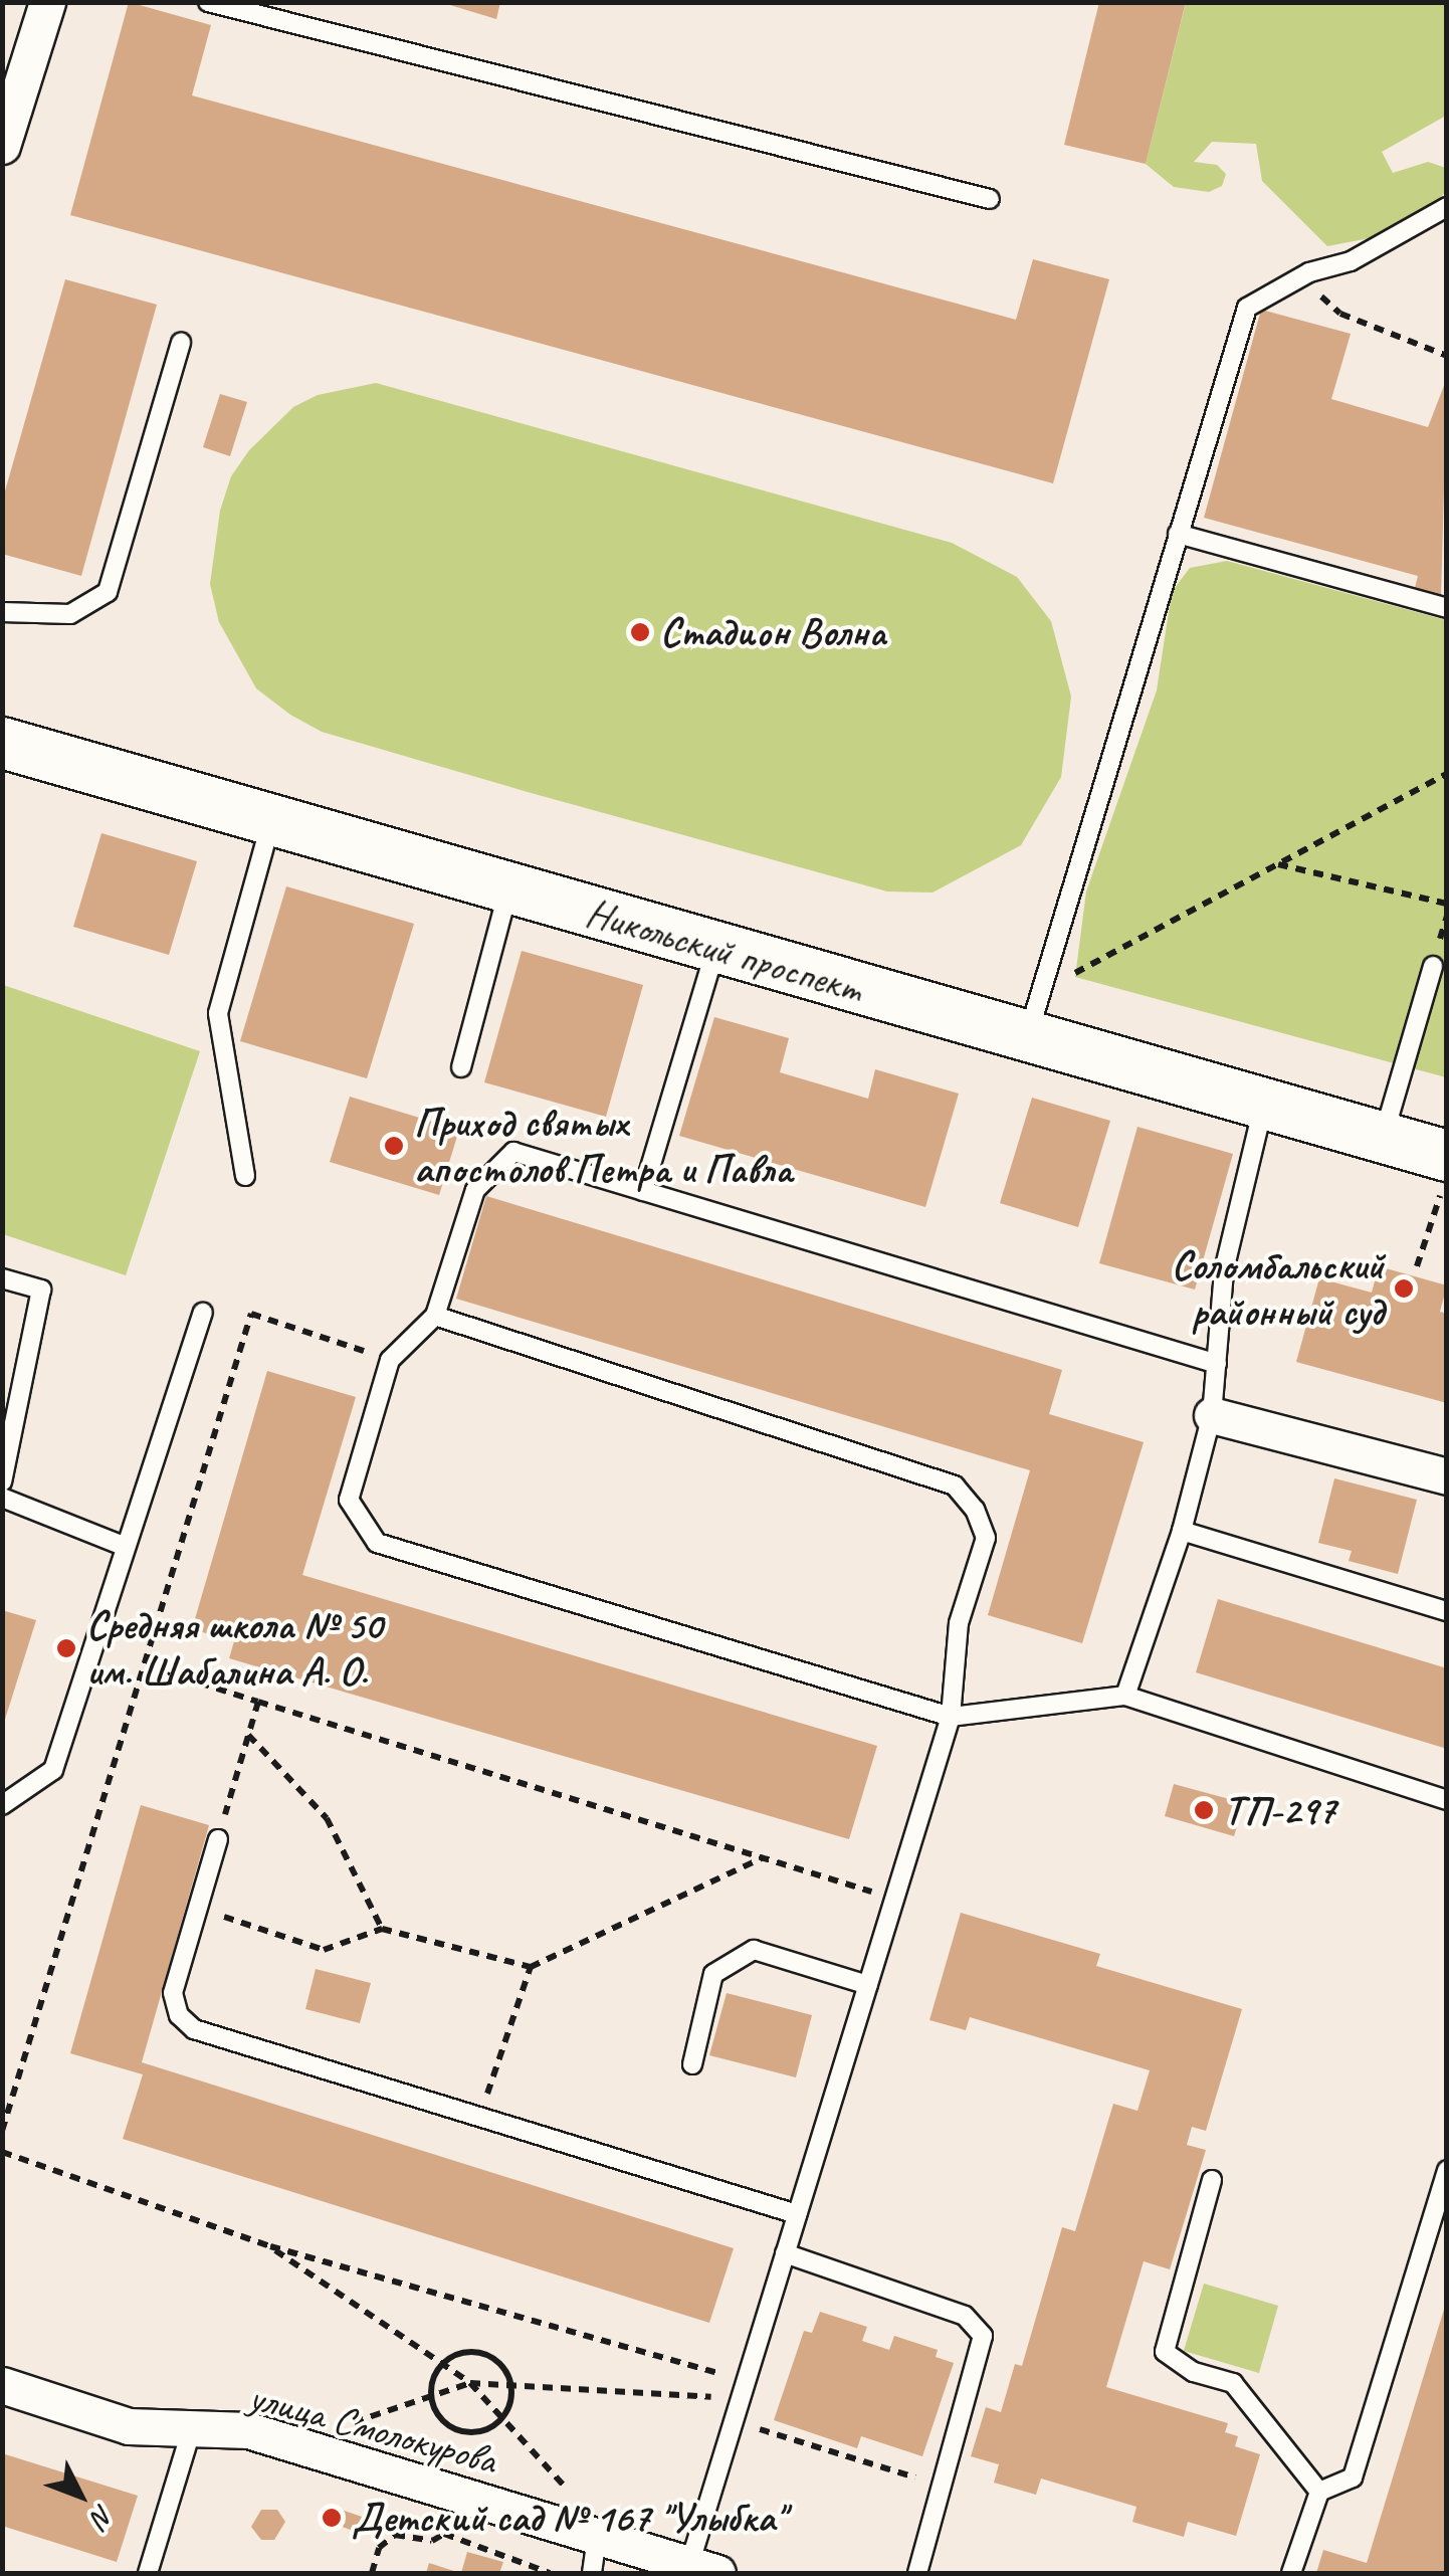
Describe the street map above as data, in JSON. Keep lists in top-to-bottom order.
{
  "streets": {
    "main road": ["Никольский проспект"],
    "street": ["улица Смолокурова"]
  },
  "places": [
    "Стадион Волна",
    "Приход святых апостолов Петра и Павла",
    "Соломбальский районный суд",
    "Средняя школа № 50 им. Шабалина А. О.",
    "ТП-297",
    "Детский сад № 167 \"Улыбка\""
  ],
  "north": "bottom right"
}
